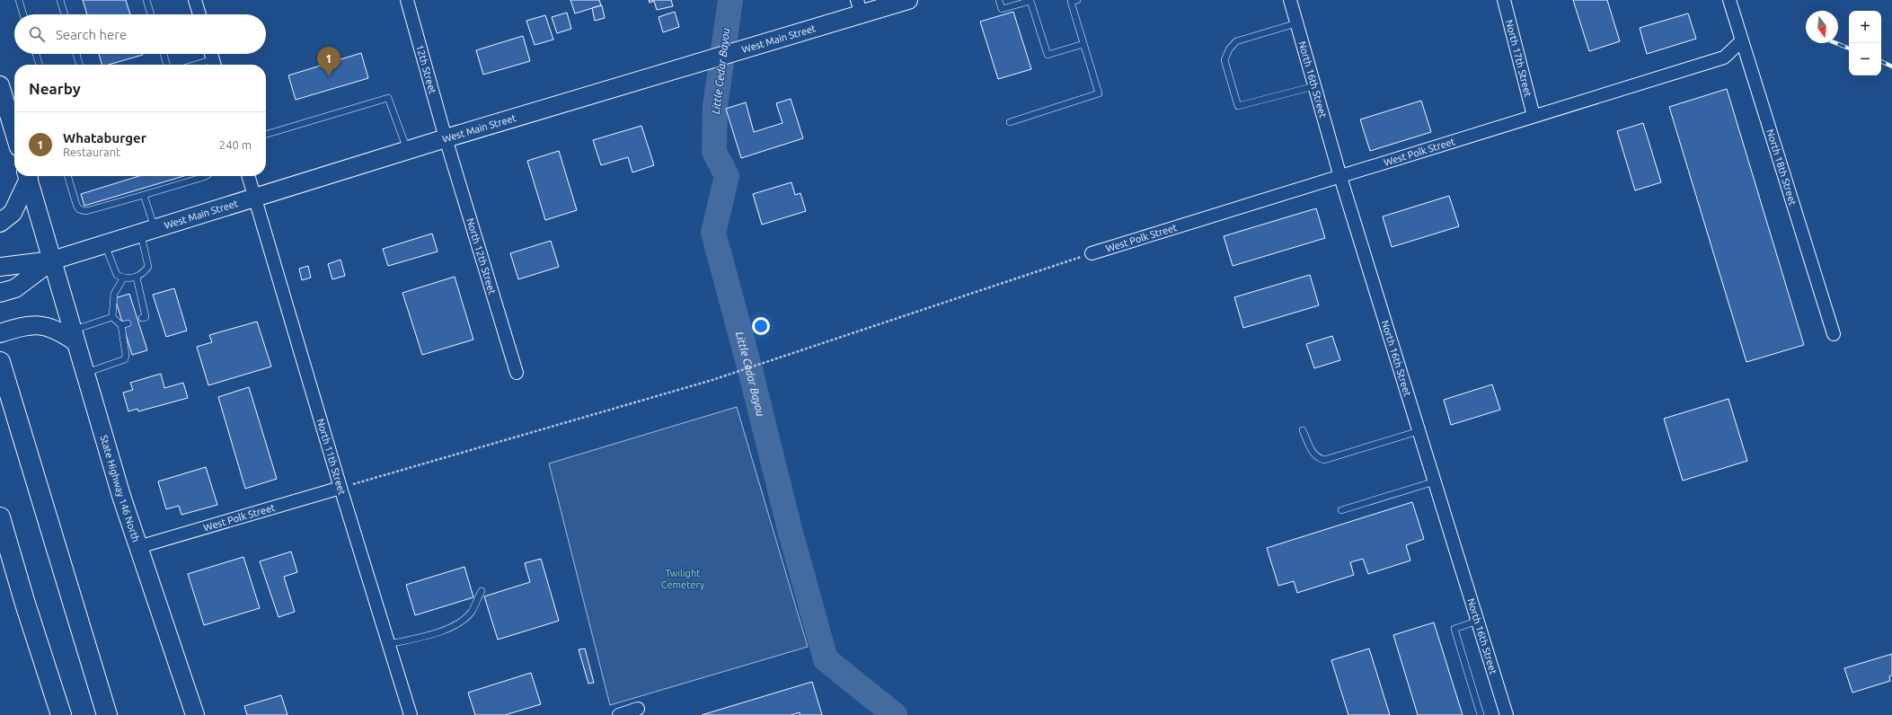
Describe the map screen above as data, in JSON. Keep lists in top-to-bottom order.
{
  "streets": {
    "main road": ["West Main Street", "State Highway 146 North"],
    "street": [
      "North 17th Street",
      "12th Street",
      "North 16th Street",
      "West Polk Street",
      "North 18th Street",
      "North 12th Street",
      "North 11th Street"
    ]
  },
  "crossings": [
    ["West Main Street", "12th Street"],
    ["West Main Street", "North 12th Street"],
    ["West Main Street", "North 11th Street"],
    ["West Main Street", "State Highway 146 North"],
    ["North 17th Street", "West Polk Street"],
    ["12th Street", "North 12th Street"],
    ["North 16th Street", "West Polk Street"],
    ["West Polk Street", "North 18th Street"],
    ["West Polk Street", "North 11th Street"],
    ["West Polk Street", "State Highway 146 North"]
  ],
  "water": ["Little Cedar Bayou"],
  "parks": ["Twilight Cemetery"],
  "north": "bottom",
  "page": {
    "map_buttons": ["+", "−"],
    "search": "Search here",
    "pins": "1",
    "heading": "Nearby",
    "list": [
      {
        "mark": "1",
        "name": "Whataburger",
        "note": "Restaurant",
        "value": "240 m"
      }
    ]
  }
}
